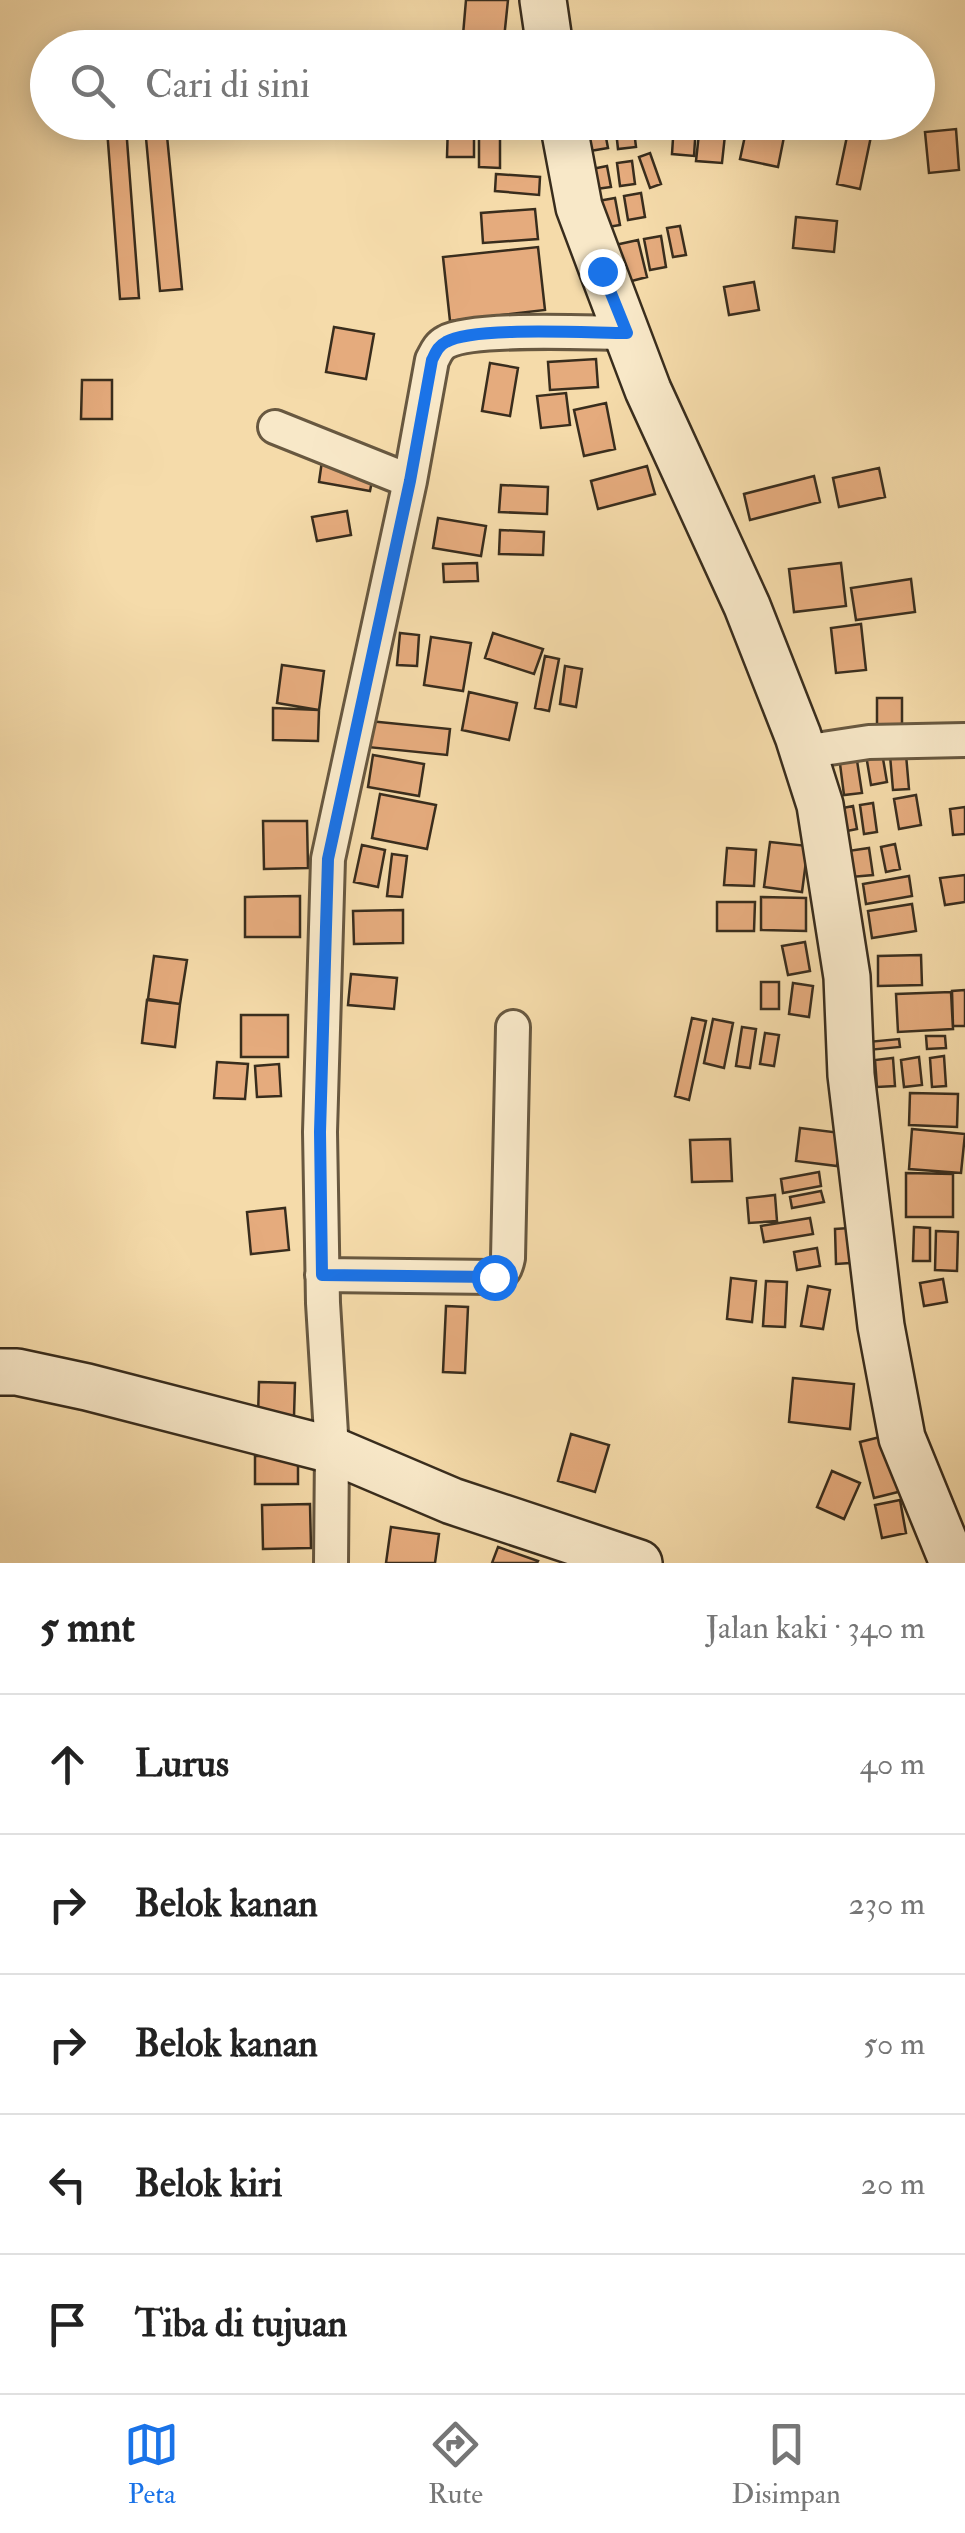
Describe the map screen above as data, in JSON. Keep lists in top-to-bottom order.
{
  "page": {
    "search": "Cari di sini",
    "heading": ["5 mnt", "Jalan kaki · 340 m"],
    "list": [
      ["Lurus", "40 m"],
      ["Belok kanan", "230 m"],
      ["Belok kanan", "50 m"],
      ["Belok kiri", "20 m"],
      "Tiba di tujuan"
    ],
    "nav": ["Peta", "Rute", "Disimpan"]
  }
}
